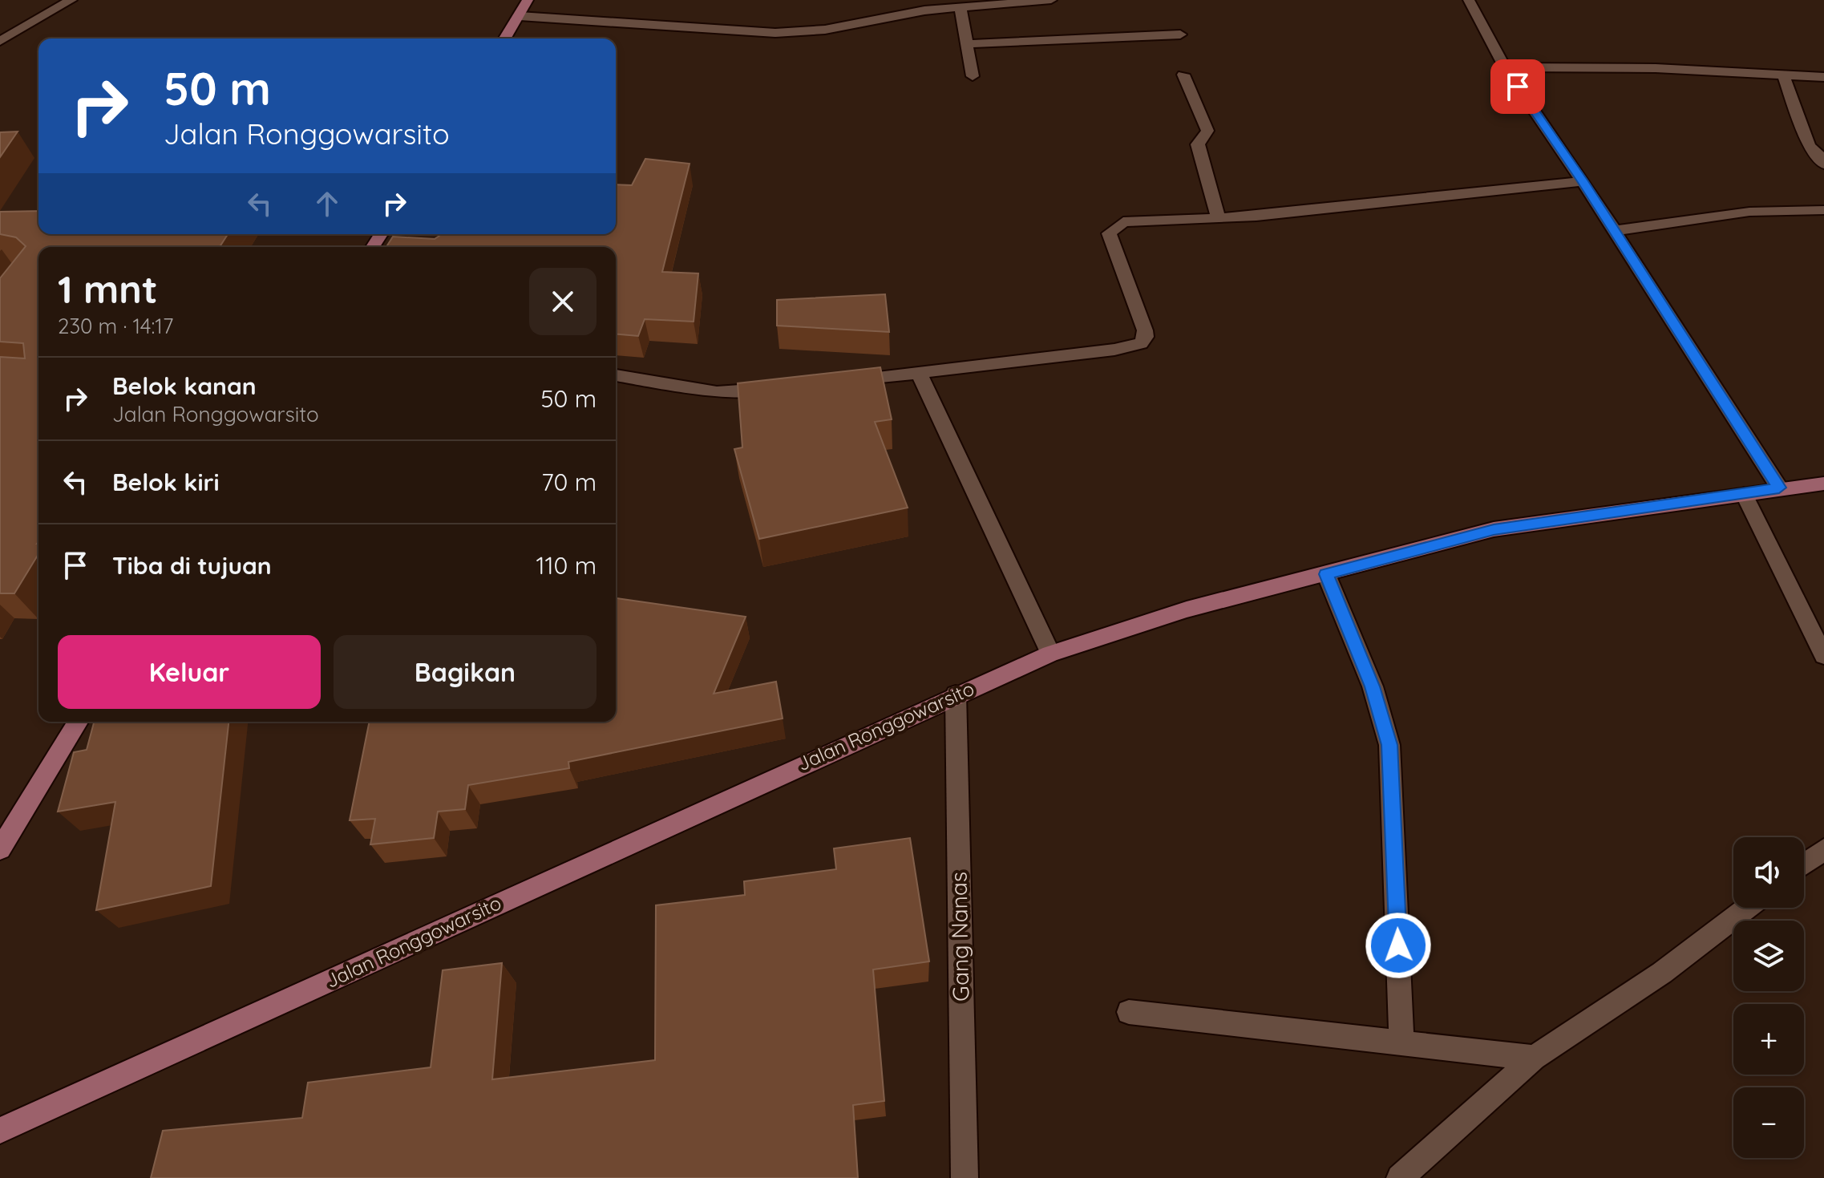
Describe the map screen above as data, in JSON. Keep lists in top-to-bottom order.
{
  "streets": {
    "main road": ["Jalan Ronggowarsito"],
    "street": ["Gang Nanas"]
  },
  "crossings": [
    ["Jalan Ronggowarsito", "Gang Nanas"]
  ],
  "page": {
    "turn": ["50 m", "Jalan Ronggowarsito"],
    "heading": ["1 mnt", "230 m · 14:17"],
    "list": [
      {
        "name": "Belok kanan",
        "note": "Jalan Ronggowarsito",
        "value": "50 m"
      },
      {
        "name": "Belok kiri",
        "value": "70 m"
      },
      {
        "name": "Tiba di tujuan",
        "value": "110 m"
      }
    ],
    "buttons": ["Keluar", "Bagikan"],
    "map_buttons": ["+", "−"]
  }
}
